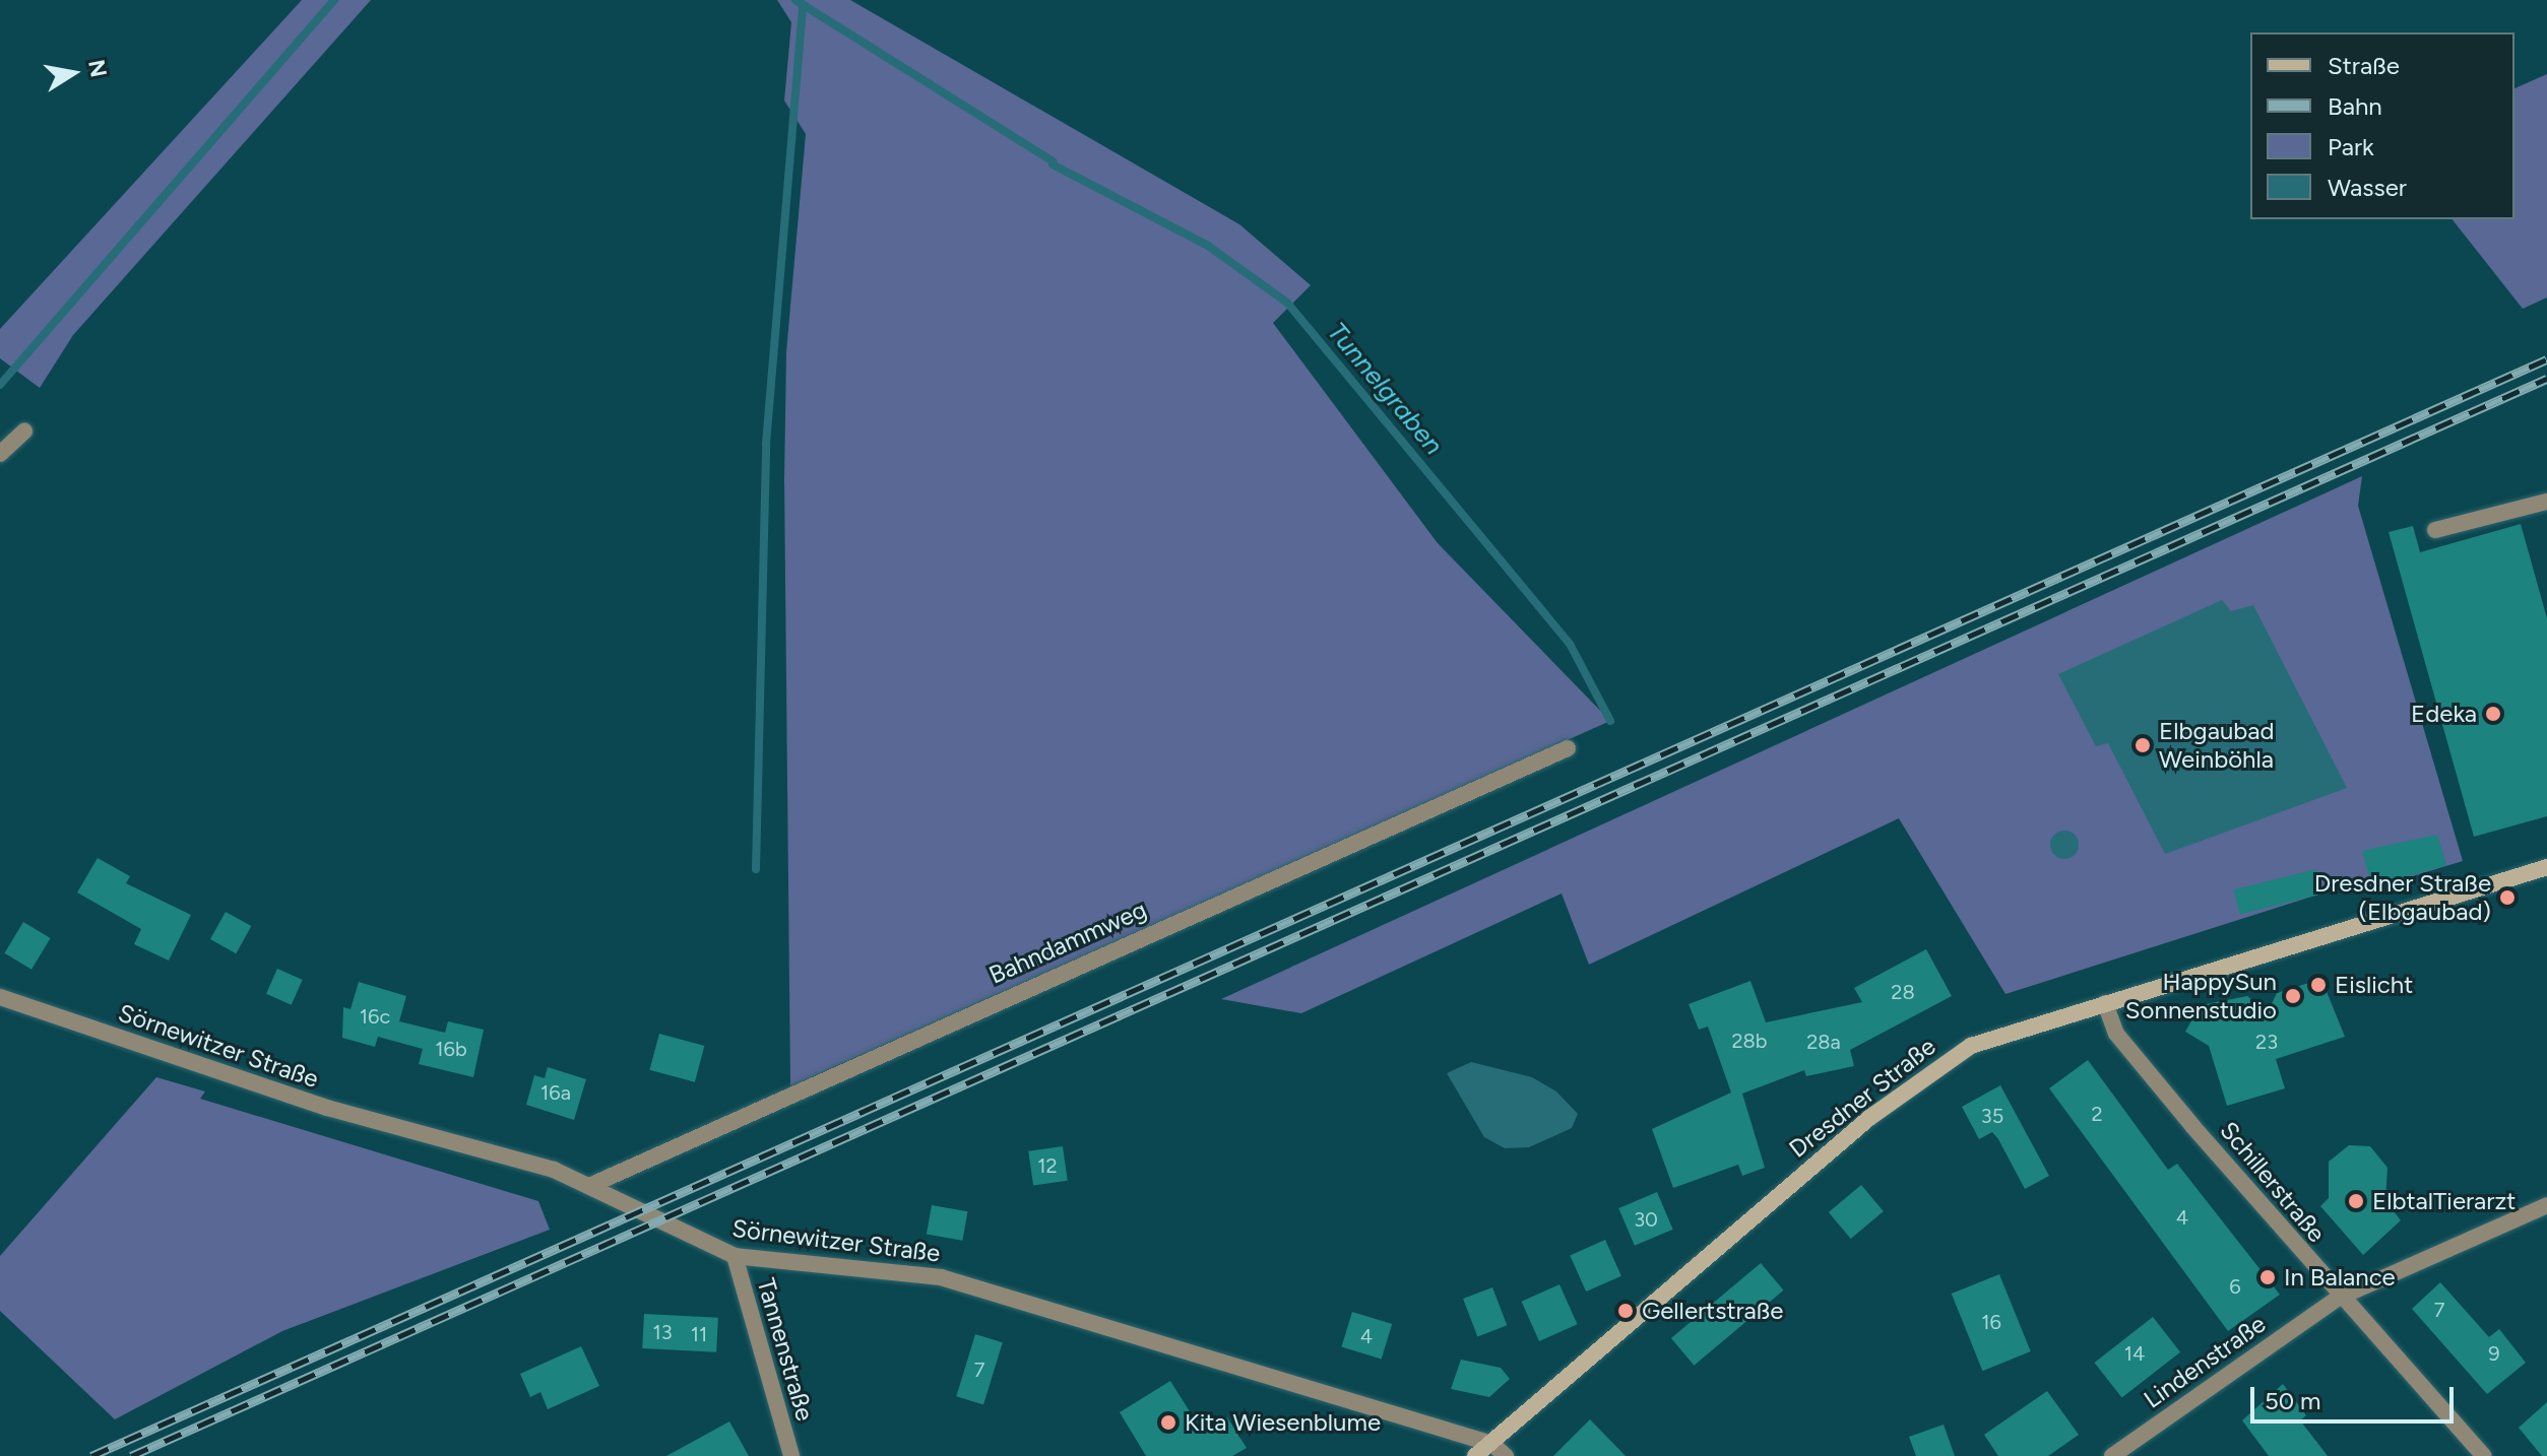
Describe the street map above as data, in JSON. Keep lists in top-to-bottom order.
{
  "streets": {
    "main road": ["Dresdner Straße"],
    "street": [
      "Bahndammweg",
      "Sörnewitzer Straße",
      "Schillerstraße",
      "Tannenstraße",
      "Lindenstraße"
    ]
  },
  "crossings": [
    ["Bahndammweg", "Sörnewitzer Straße"],
    ["Sörnewitzer Straße", "Dresdner Straße"],
    ["Sörnewitzer Straße", "Tannenstraße"],
    ["Dresdner Straße", "Schillerstraße"],
    ["Schillerstraße", "Lindenstraße"]
  ],
  "water": ["Tunnelgraben"],
  "places": [
    "Edeka",
    "Elbgaubad Weinböhla",
    "Dresdner Straße (Elbgaubad)",
    "Eislicht",
    "HappySun Sonnenstudio",
    "ElbtalTierarzt",
    "In Balance",
    "Gellertstraße",
    "Kita Wiesenblume"
  ],
  "house_numbers": [
    "28",
    "16c",
    "28b",
    "28a",
    "23",
    "16b",
    "16a",
    "2",
    "35",
    "12",
    "4",
    "30",
    "6",
    "7",
    "16",
    "13",
    "11",
    "4",
    "14",
    "9",
    "7"
  ],
  "legend": [
    "Straße",
    "Bahn",
    "Park",
    "Wasser"
  ],
  "scale_bar": "50 m",
  "north": "right"
}
